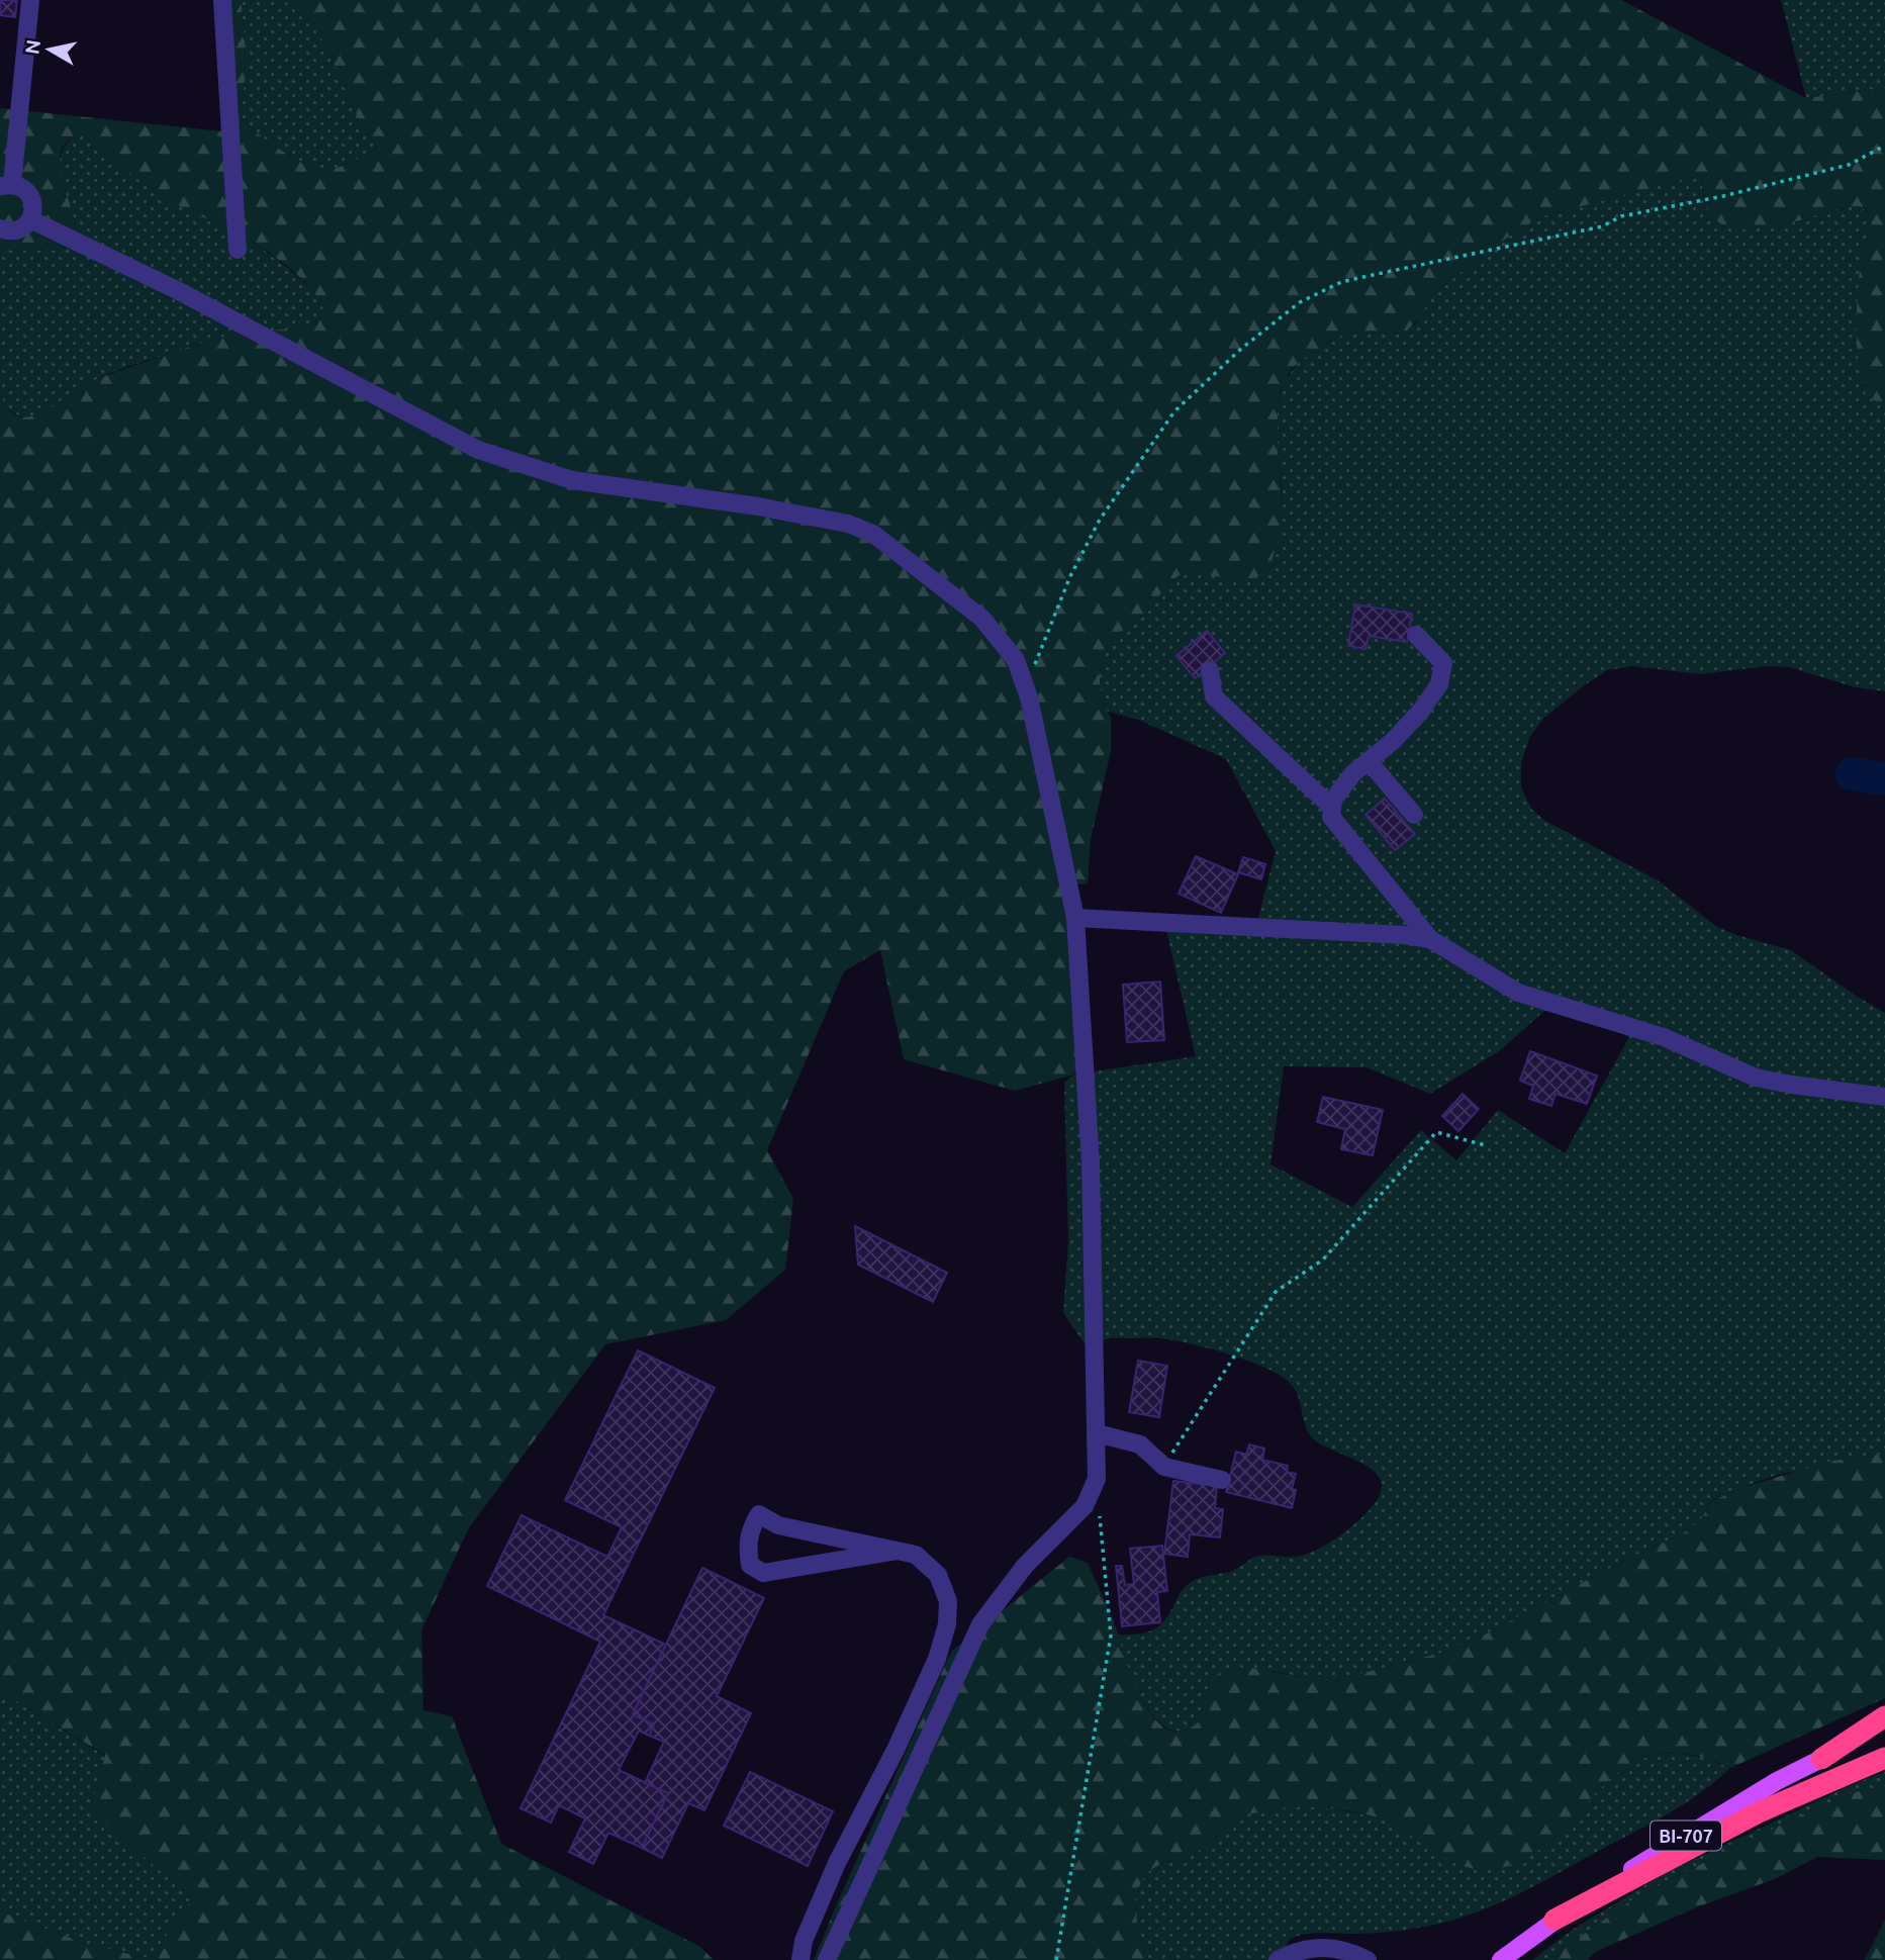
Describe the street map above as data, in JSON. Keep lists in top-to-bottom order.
{
  "streets": {
    "main road": ["BI-707"]
  },
  "north": "left"
}
